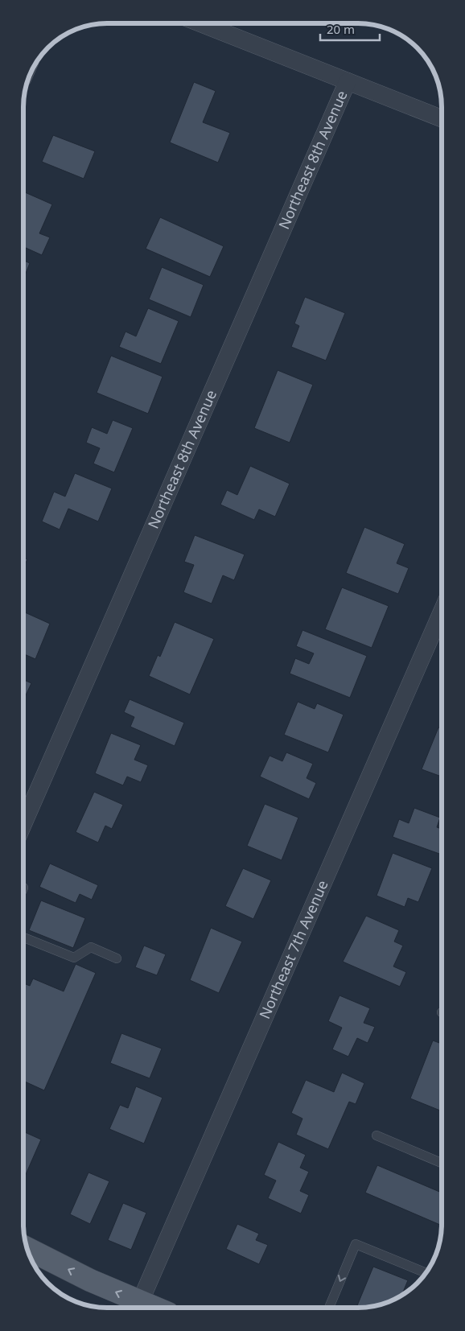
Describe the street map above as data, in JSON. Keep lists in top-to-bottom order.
{
  "streets": {
    "street": ["Northeast 8th Avenue", "Northeast 7th Avenue"]
  },
  "scale_bar": "20 m"
}
